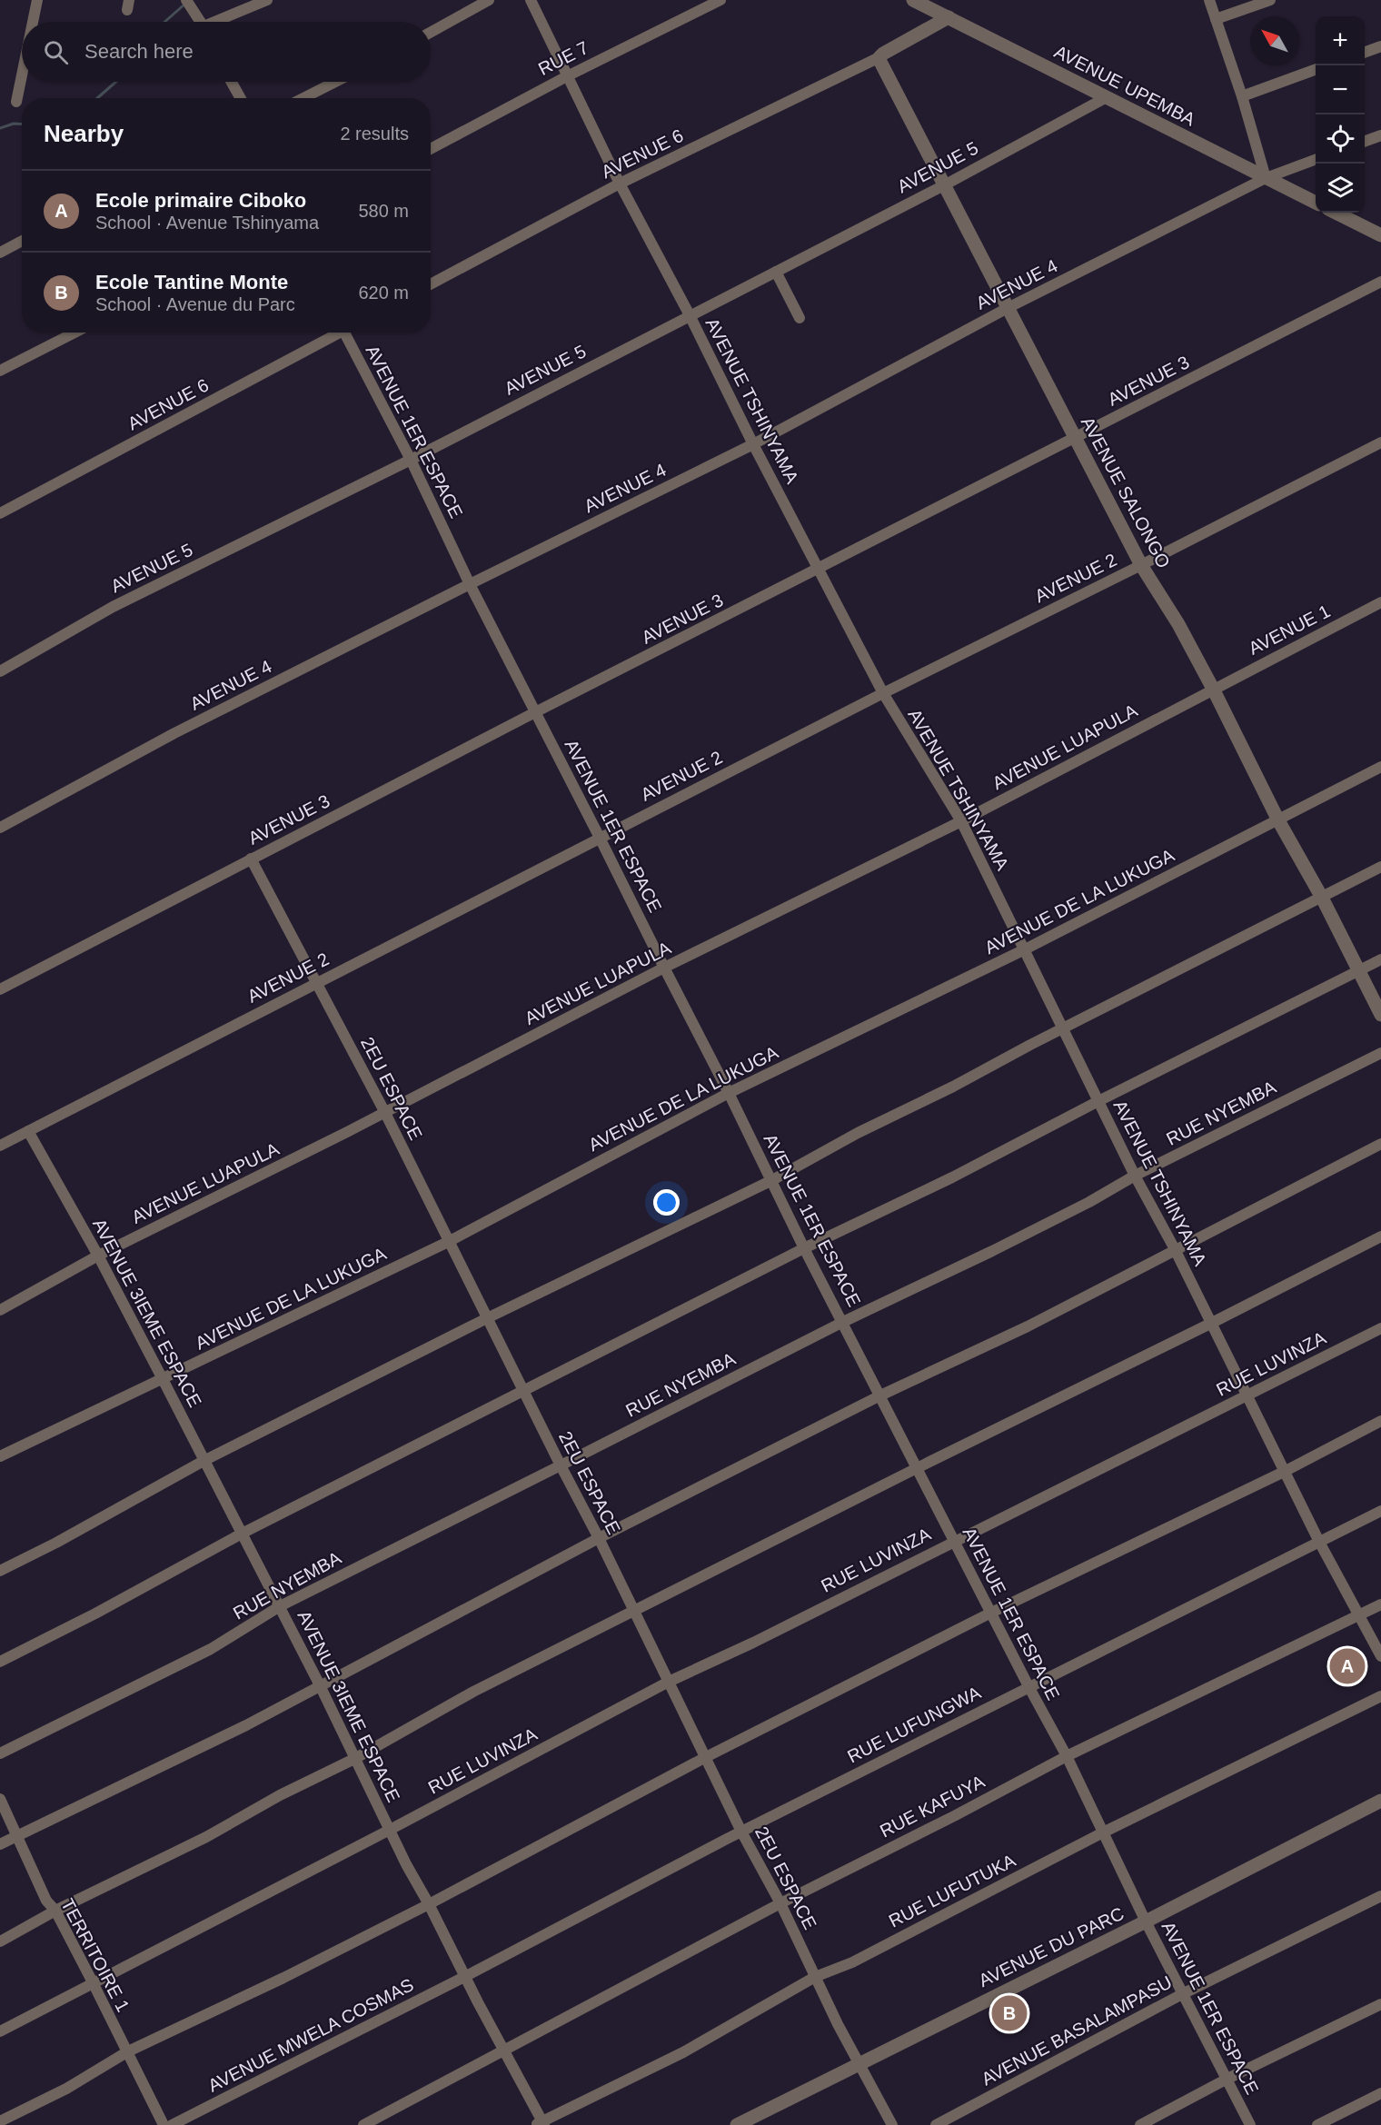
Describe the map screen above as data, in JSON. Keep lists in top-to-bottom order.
{
  "streets": {
    "street": [
      "RUE 7",
      "AVENUE UPEMBA",
      "AVENUE 6",
      "AVENUE 5",
      "AVENUE 4",
      "AVENUE 3",
      "AVENUE TSHINYAMA",
      "AVENUE 1ER ESPACE",
      "AVENUE SALONGO",
      "AVENUE 2",
      "AVENUE 1",
      "AVENUE LUAPULA",
      "AVENUE DE LA LUKUGA",
      "2EU ESPACE",
      "RUE NYEMBA",
      "AVENUE 3IEME ESPACE",
      "RUE LUVINZA",
      "RUE LUFUNGWA",
      "RUE KAFUYA",
      "RUE LUFUTUKA",
      "AVENUE DU PARC",
      "TERRITOIRE 1",
      "AVENUE BASALAMPASU",
      "AVENUE MWELA COSMAS"
    ]
  },
  "crossings": [
    ["RUE 7", "AVENUE TSHINYAMA"],
    ["AVENUE UPEMBA", "AVENUE 5"],
    ["AVENUE UPEMBA", "AVENUE 4"],
    ["AVENUE 6", "AVENUE TSHINYAMA"],
    ["AVENUE 6", "AVENUE SALONGO"],
    ["AVENUE 5", "AVENUE TSHINYAMA"],
    ["AVENUE 5", "AVENUE 1ER ESPACE"],
    ["AVENUE 5", "AVENUE SALONGO"],
    ["AVENUE 4", "AVENUE TSHINYAMA"],
    ["AVENUE 4", "AVENUE 1ER ESPACE"],
    ["AVENUE 4", "AVENUE SALONGO"],
    ["AVENUE 3", "AVENUE TSHINYAMA"],
    ["AVENUE 3", "AVENUE 1ER ESPACE"],
    ["AVENUE 3", "AVENUE SALONGO"],
    ["AVENUE 3", "2EU ESPACE"],
    ["AVENUE TSHINYAMA", "AVENUE 2"],
    ["AVENUE TSHINYAMA", "AVENUE LUAPULA"],
    ["AVENUE TSHINYAMA", "AVENUE DE LA LUKUGA"],
    ["AVENUE TSHINYAMA", "RUE NYEMBA"],
    ["AVENUE TSHINYAMA", "RUE LUVINZA"],
    ["AVENUE TSHINYAMA", "RUE LUFUNGWA"],
    ["AVENUE TSHINYAMA", "RUE KAFUYA"],
    ["AVENUE 1ER ESPACE", "AVENUE 2"],
    ["AVENUE 1ER ESPACE", "AVENUE LUAPULA"],
    ["AVENUE 1ER ESPACE", "AVENUE DE LA LUKUGA"],
    ["AVENUE 1ER ESPACE", "RUE NYEMBA"],
    ["AVENUE 1ER ESPACE", "RUE LUVINZA"],
    ["AVENUE 1ER ESPACE", "RUE LUFUNGWA"],
    ["AVENUE 1ER ESPACE", "RUE KAFUYA"],
    ["AVENUE 1ER ESPACE", "RUE LUFUTUKA"],
    ["AVENUE 1ER ESPACE", "AVENUE DU PARC"],
    ["AVENUE 1ER ESPACE", "AVENUE BASALAMPASU"],
    ["AVENUE SALONGO", "AVENUE 2"],
    ["AVENUE SALONGO", "AVENUE 1"],
    ["AVENUE SALONGO", "AVENUE LUAPULA"],
    ["AVENUE SALONGO", "AVENUE DE LA LUKUGA"],
    ["AVENUE 2", "2EU ESPACE"],
    ["AVENUE 2", "AVENUE 3IEME ESPACE"],
    ["AVENUE 1", "AVENUE LUAPULA"],
    ["AVENUE LUAPULA", "2EU ESPACE"],
    ["AVENUE LUAPULA", "AVENUE 3IEME ESPACE"],
    ["AVENUE DE LA LUKUGA", "2EU ESPACE"],
    ["AVENUE DE LA LUKUGA", "AVENUE 3IEME ESPACE"],
    ["2EU ESPACE", "RUE NYEMBA"],
    ["2EU ESPACE", "RUE LUVINZA"],
    ["2EU ESPACE", "RUE LUFUNGWA"],
    ["2EU ESPACE", "RUE KAFUYA"],
    ["2EU ESPACE", "RUE LUFUTUKA"],
    ["2EU ESPACE", "AVENUE DU PARC"],
    ["RUE NYEMBA", "AVENUE 3IEME ESPACE"],
    ["AVENUE 3IEME ESPACE", "RUE LUVINZA"],
    ["AVENUE 3IEME ESPACE", "RUE LUFUNGWA"],
    ["AVENUE 3IEME ESPACE", "RUE KAFUYA"],
    ["AVENUE 3IEME ESPACE", "RUE LUFUTUKA"],
    ["AVENUE 3IEME ESPACE", "AVENUE MWELA COSMAS"],
    ["RUE LUVINZA", "TERRITOIRE 1"],
    ["RUE LUFUNGWA", "AVENUE MWELA COSMAS"]
  ],
  "north": "top left",
  "page": {
    "map_buttons": ["+", "−"],
    "search": "Search here",
    "heading": ["Nearby", "2 results"],
    "list": [
      {
        "mark": "A",
        "name": "Ecole primaire Ciboko",
        "note": "School · Avenue Tshinyama",
        "value": "580 m"
      },
      {
        "mark": "B",
        "name": "Ecole Tantine Monte",
        "note": "School · Avenue du Parc",
        "value": "620 m"
      }
    ],
    "pins": ["A", "B"]
  }
}
